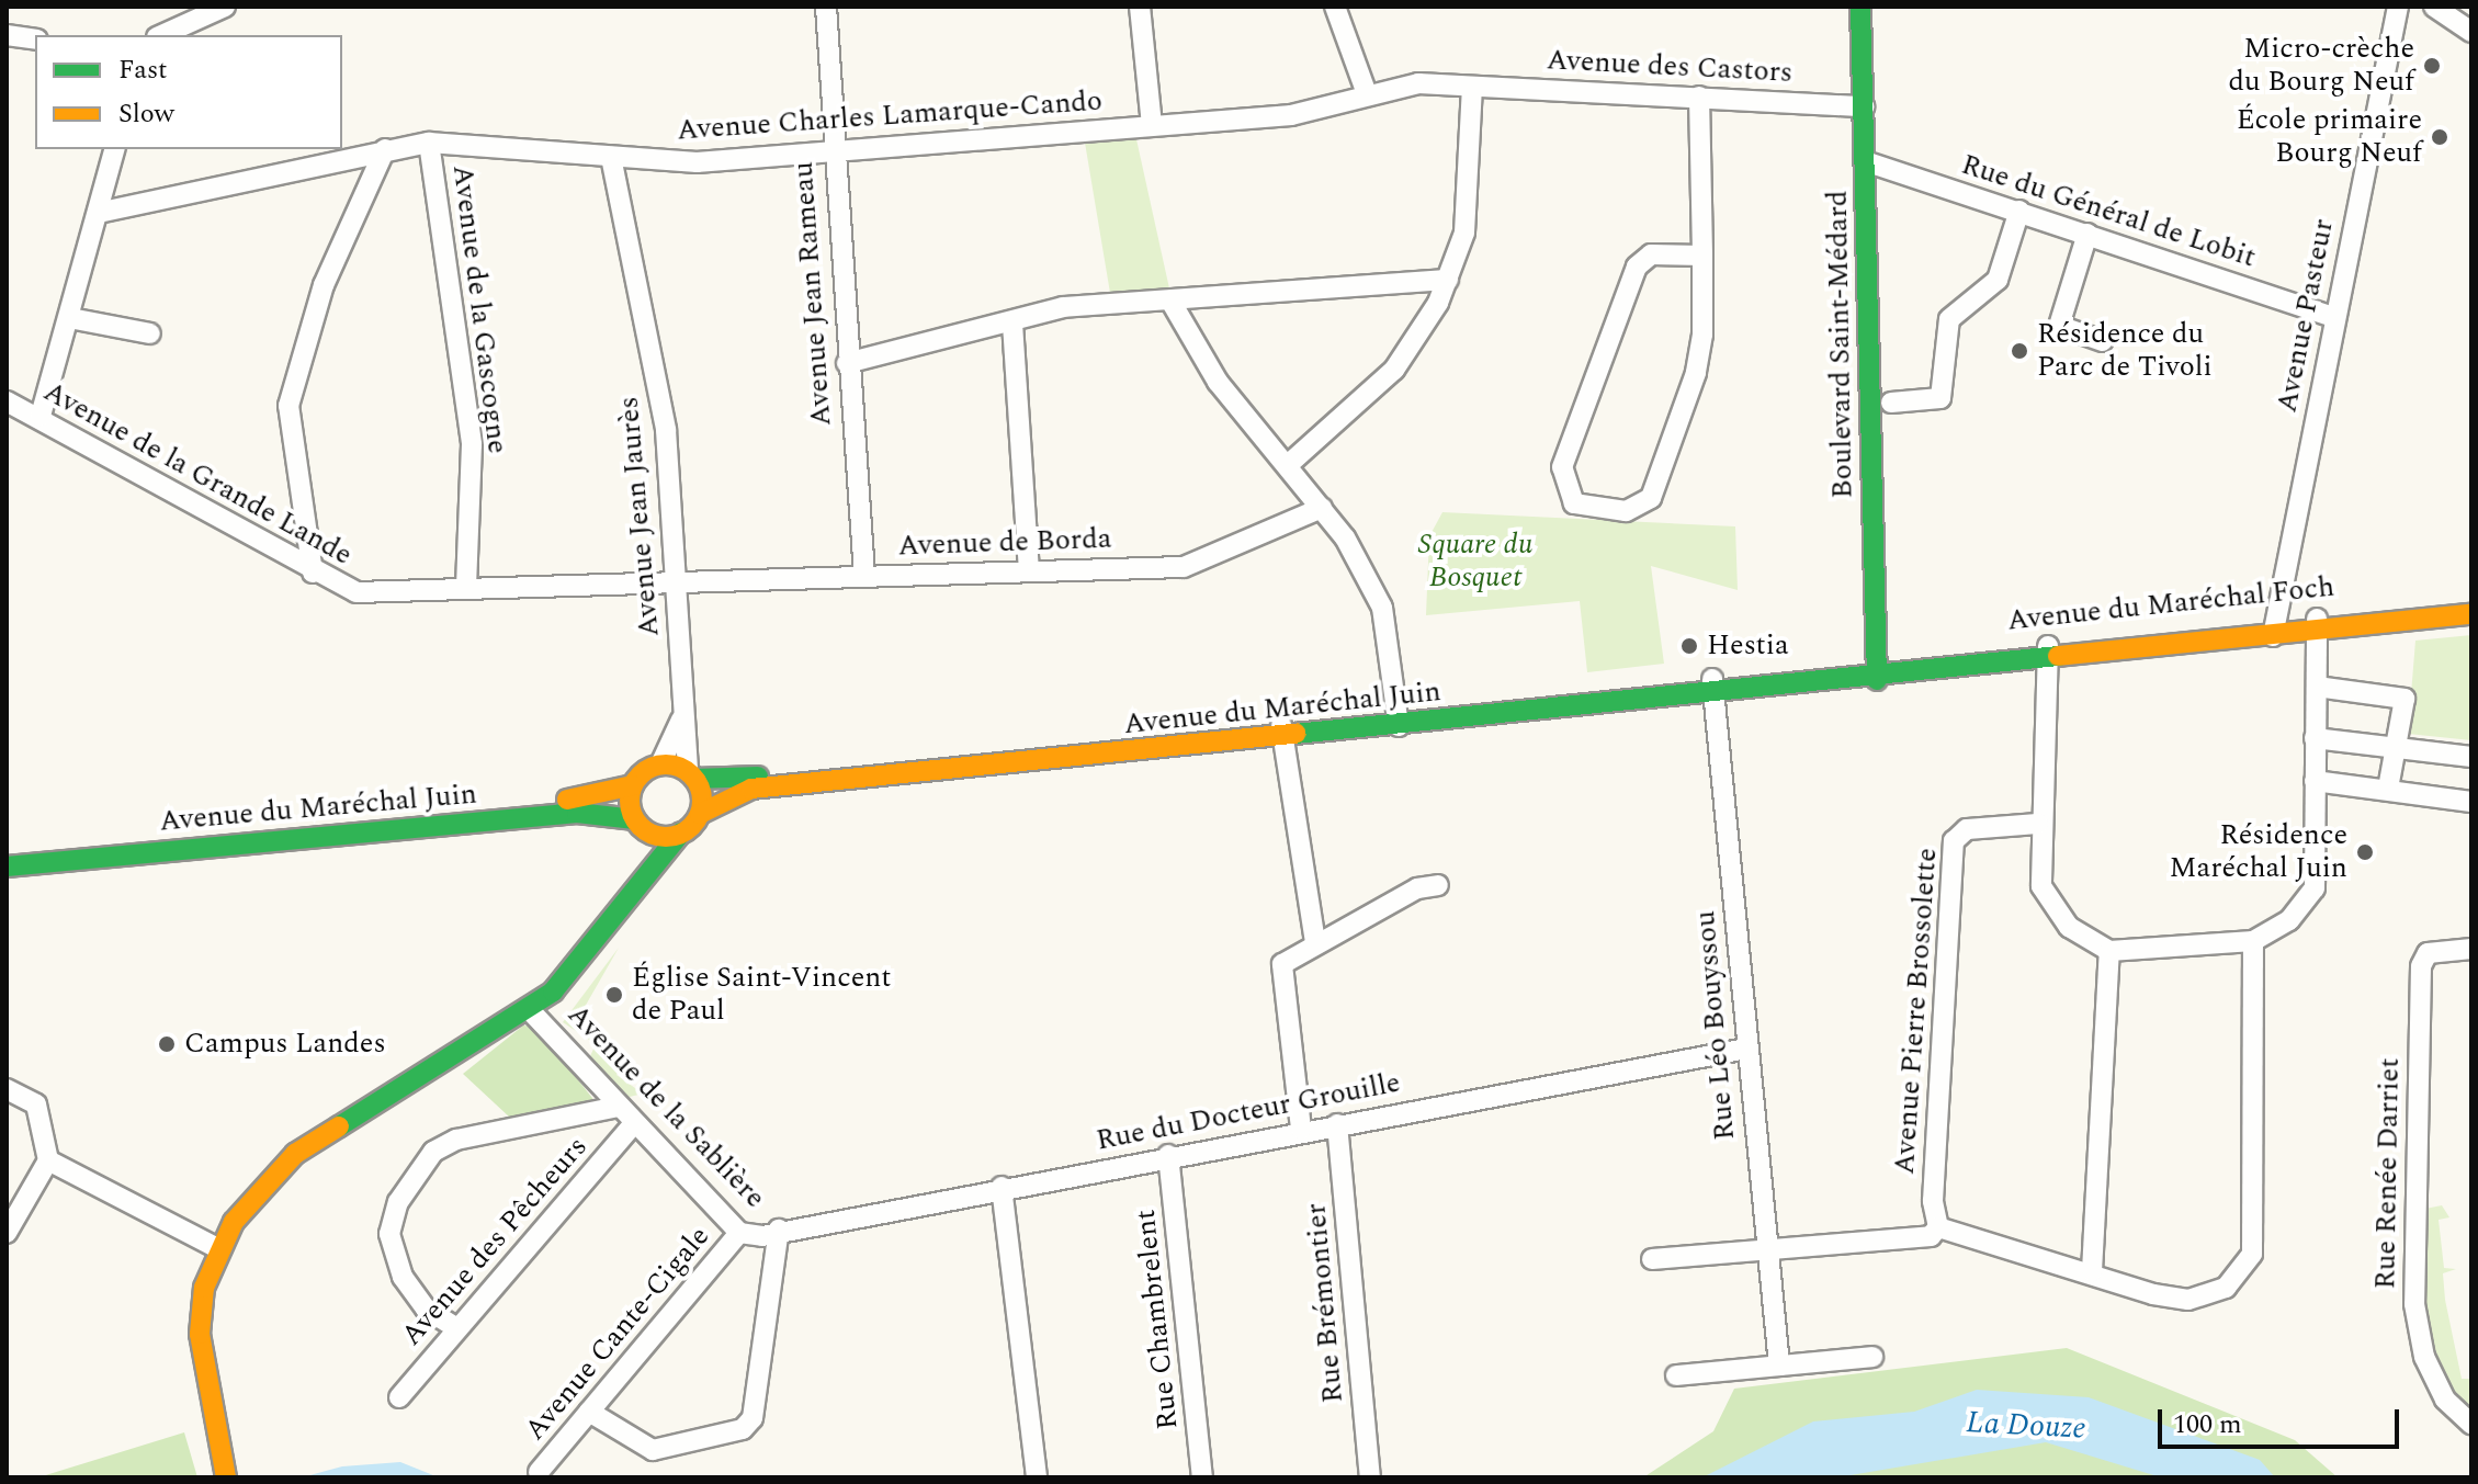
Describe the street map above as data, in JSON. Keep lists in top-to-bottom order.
{
  "streets": {
    "main road": ["Boulevard Saint-Médard", "Avenue du Maréchal Foch", "Avenue du Maréchal Juin"],
    "street": [
      "Avenue des Castors",
      "Avenue Charles Lamarque-Cando",
      "Rue du Général de Lobit",
      "Avenue Jean Rameau",
      "Avenue de la Gascogne",
      "Avenue Pasteur",
      "Avenue de la Grande Lande",
      "Avenue Jean Jaurès",
      "Avenue de Borda",
      "Avenue Pierre Brossolette",
      "Rue Léo Bouyssou",
      "Avenue de la Sablière",
      "Rue du Docteur Grouille",
      "Rue Renée Darriet",
      "Avenue des Pêcheurs",
      "Rue Brémontier",
      "Rue Chambrelent",
      "Avenue Cante-Cigale"
    ]
  },
  "crossings": [
    ["Avenue des Castors", "Avenue Charles Lamarque-Cando"],
    ["Avenue des Castors", "Boulevard Saint-Médard"],
    ["Avenue Charles Lamarque-Cando", "Avenue Jean Rameau"],
    ["Avenue Charles Lamarque-Cando", "Avenue de la Gascogne"],
    ["Avenue Charles Lamarque-Cando", "Avenue Jean Jaurès"],
    ["Rue du Général de Lobit", "Avenue Pasteur"],
    ["Rue du Général de Lobit", "Boulevard Saint-Médard"],
    ["Avenue Jean Rameau", "Avenue de Borda"],
    ["Avenue de la Gascogne", "Avenue de la Grande Lande"],
    ["Avenue Pasteur", "Avenue du Maréchal Foch"],
    ["Boulevard Saint-Médard", "Avenue du Maréchal Foch"],
    ["Boulevard Saint-Médard", "Avenue du Maréchal Juin"],
    ["Avenue de la Grande Lande", "Avenue Jean Jaurès"],
    ["Avenue de la Grande Lande", "Avenue de Borda"],
    ["Avenue Jean Jaurès", "Avenue de Borda"],
    ["Avenue Jean Jaurès", "Avenue du Maréchal Juin"],
    ["Avenue du Maréchal Foch", "Avenue du Maréchal Juin"],
    ["Avenue du Maréchal Juin", "Rue Léo Bouyssou"],
    ["Rue Léo Bouyssou", "Rue du Docteur Grouille"],
    ["Avenue de la Sablière", "Rue du Docteur Grouille"],
    ["Avenue de la Sablière", "Avenue des Pêcheurs"],
    ["Avenue de la Sablière", "Avenue Cante-Cigale"],
    ["Rue du Docteur Grouille", "Rue Brémontier"],
    ["Rue du Docteur Grouille", "Rue Chambrelent"]
  ],
  "water": ["La Douze"],
  "parks": ["Square du Bosquet"],
  "places": [
    "Micro-crèche du Bourg Neuf",
    "École primaire Bourg Neuf",
    "Résidence du Parc de Tivoli",
    "Hestia",
    "Résidence Maréchal Juin",
    "Église Saint-Vincent de Paul",
    "Campus Landes"
  ],
  "legend": ["Fast", "Slow"],
  "scale_bar": "100 m"
}
